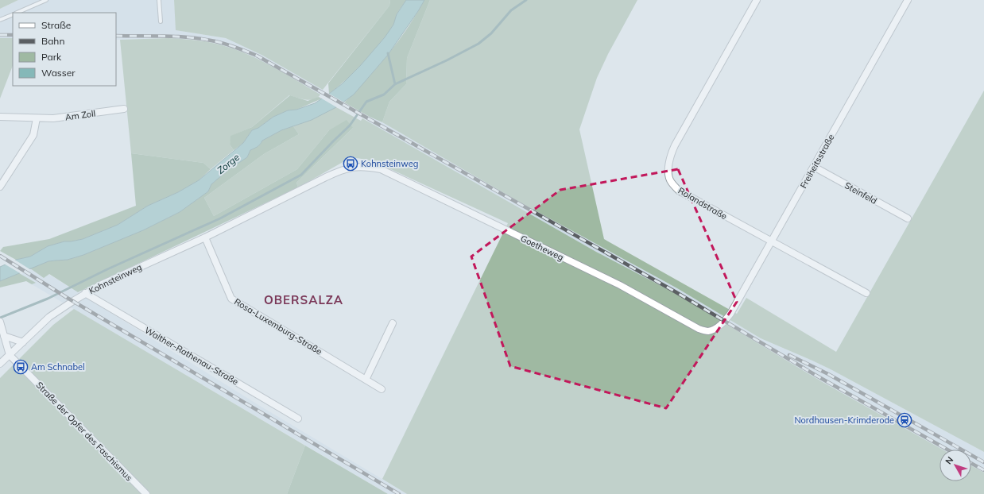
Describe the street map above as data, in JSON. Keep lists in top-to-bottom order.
{
  "streets": {
    "street": [
      "Am Zoll",
      "Freiheitsstraße",
      "Steinfeld",
      "Rolandstraße",
      "Goetheweg",
      "Kohnsteinweg",
      "Rosa-Luxemburg-Straße",
      "Walther-Rathenau-Straße",
      "Straße der Opfer des Faschismus"
    ]
  },
  "crossings": [
    ["Freiheitsstraße", "Steinfeld"],
    ["Freiheitsstraße", "Rolandstraße"],
    ["Freiheitsstraße", "Goetheweg"],
    ["Goetheweg", "Kohnsteinweg"],
    ["Kohnsteinweg", "Rosa-Luxemburg-Straße"],
    ["Kohnsteinweg", "Walther-Rathenau-Straße"],
    ["Kohnsteinweg", "Straße der Opfer des Faschismus"]
  ],
  "districts": ["OBERSALZA"],
  "water": ["Zorge"],
  "places": {
    "bus stop": ["Kohnsteinweg", "Am Schnabel"],
    "station": ["Nordhausen-Krimderode"]
  },
  "legend": [
    "Straße",
    "Bahn",
    "Park",
    "Wasser"
  ],
  "north": "top left"
}
